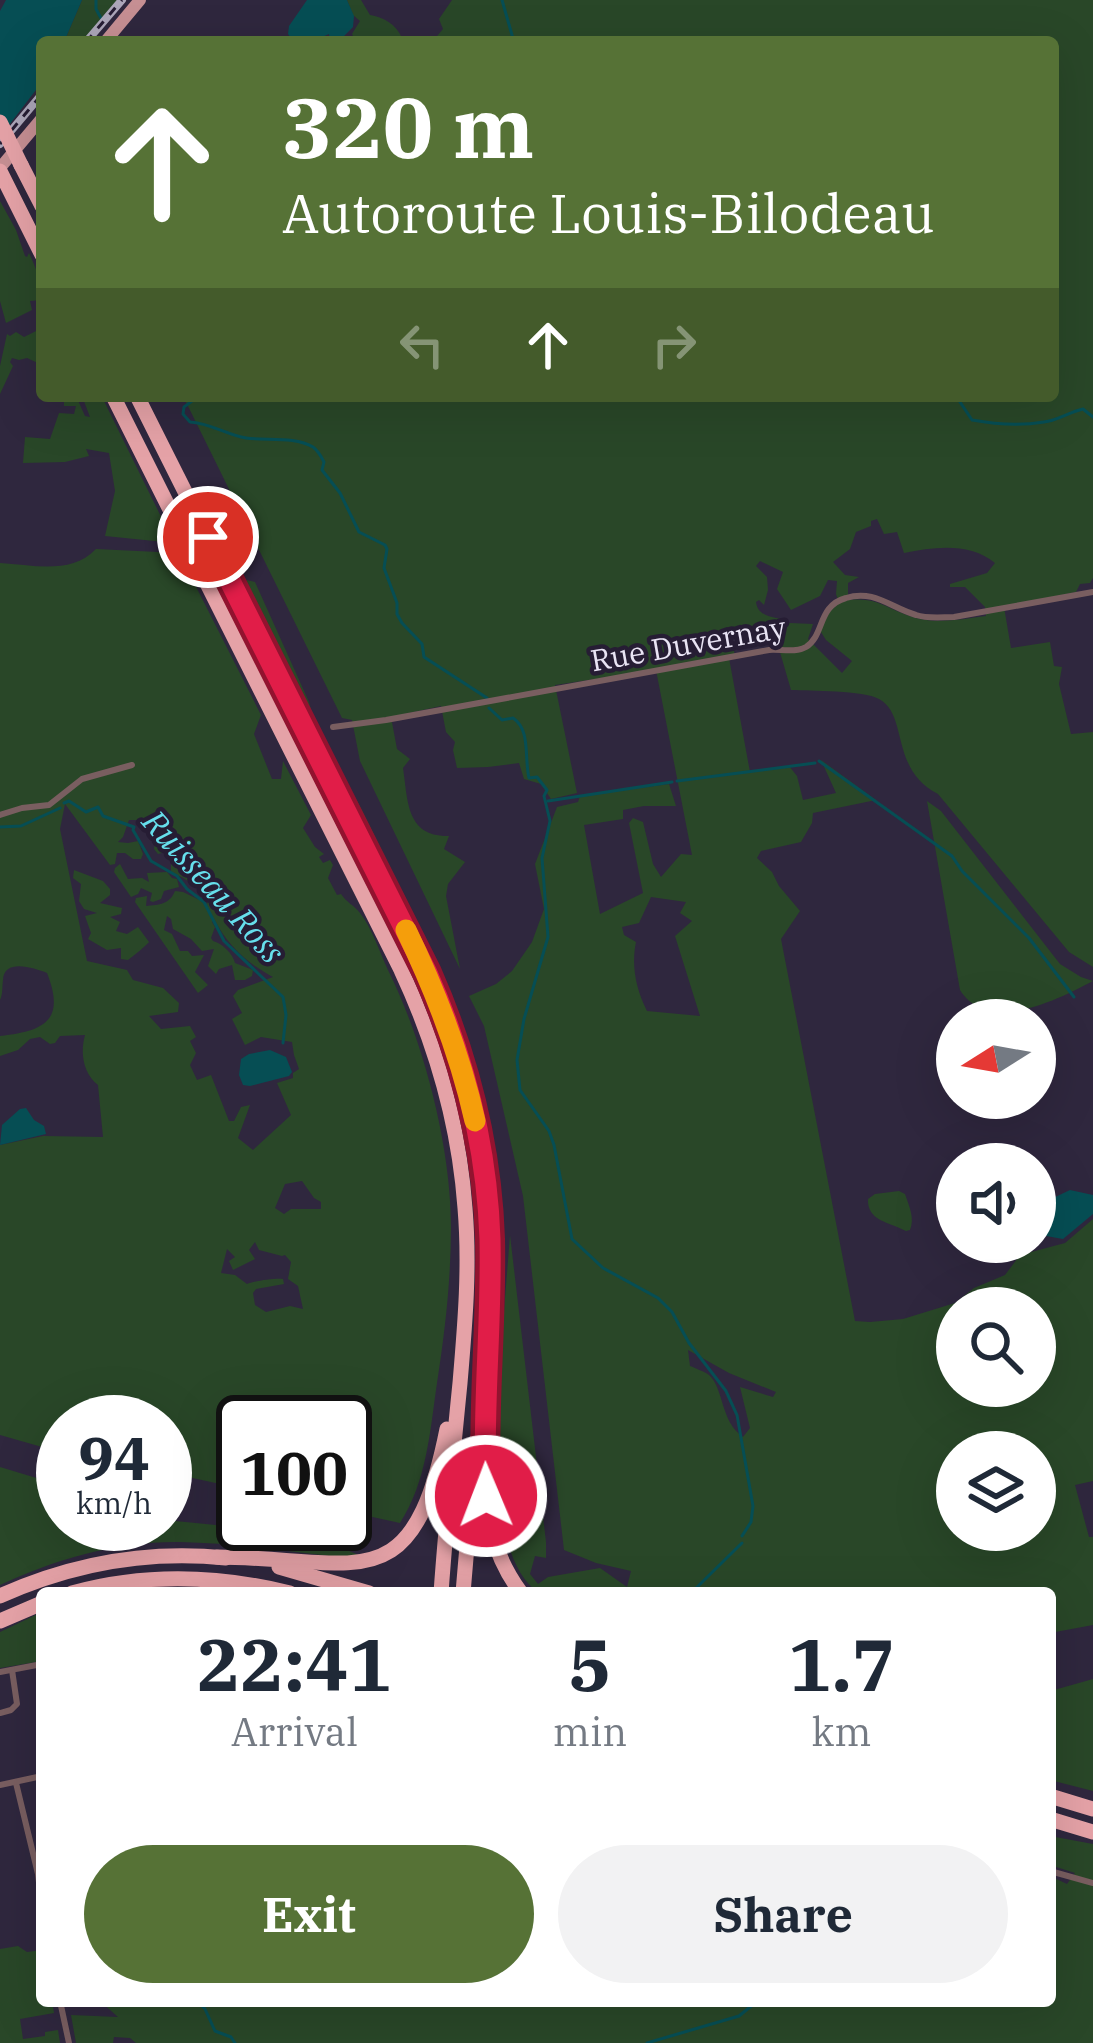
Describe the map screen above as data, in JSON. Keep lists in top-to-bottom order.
{
  "streets": {
    "street": ["Rue Duvernay"]
  },
  "water": ["Ruisseau Ross"],
  "north": "left",
  "page": {
    "turn": ["320 m", "Autoroute Louis-Bilodeau"],
    "speed": "94 km/h",
    "limit": "100",
    "eta": [
      "22:41",
      "Arrival",
      "5",
      "min",
      "1.7",
      "km"
    ],
    "buttons": ["Exit", "Share"]
  }
}
